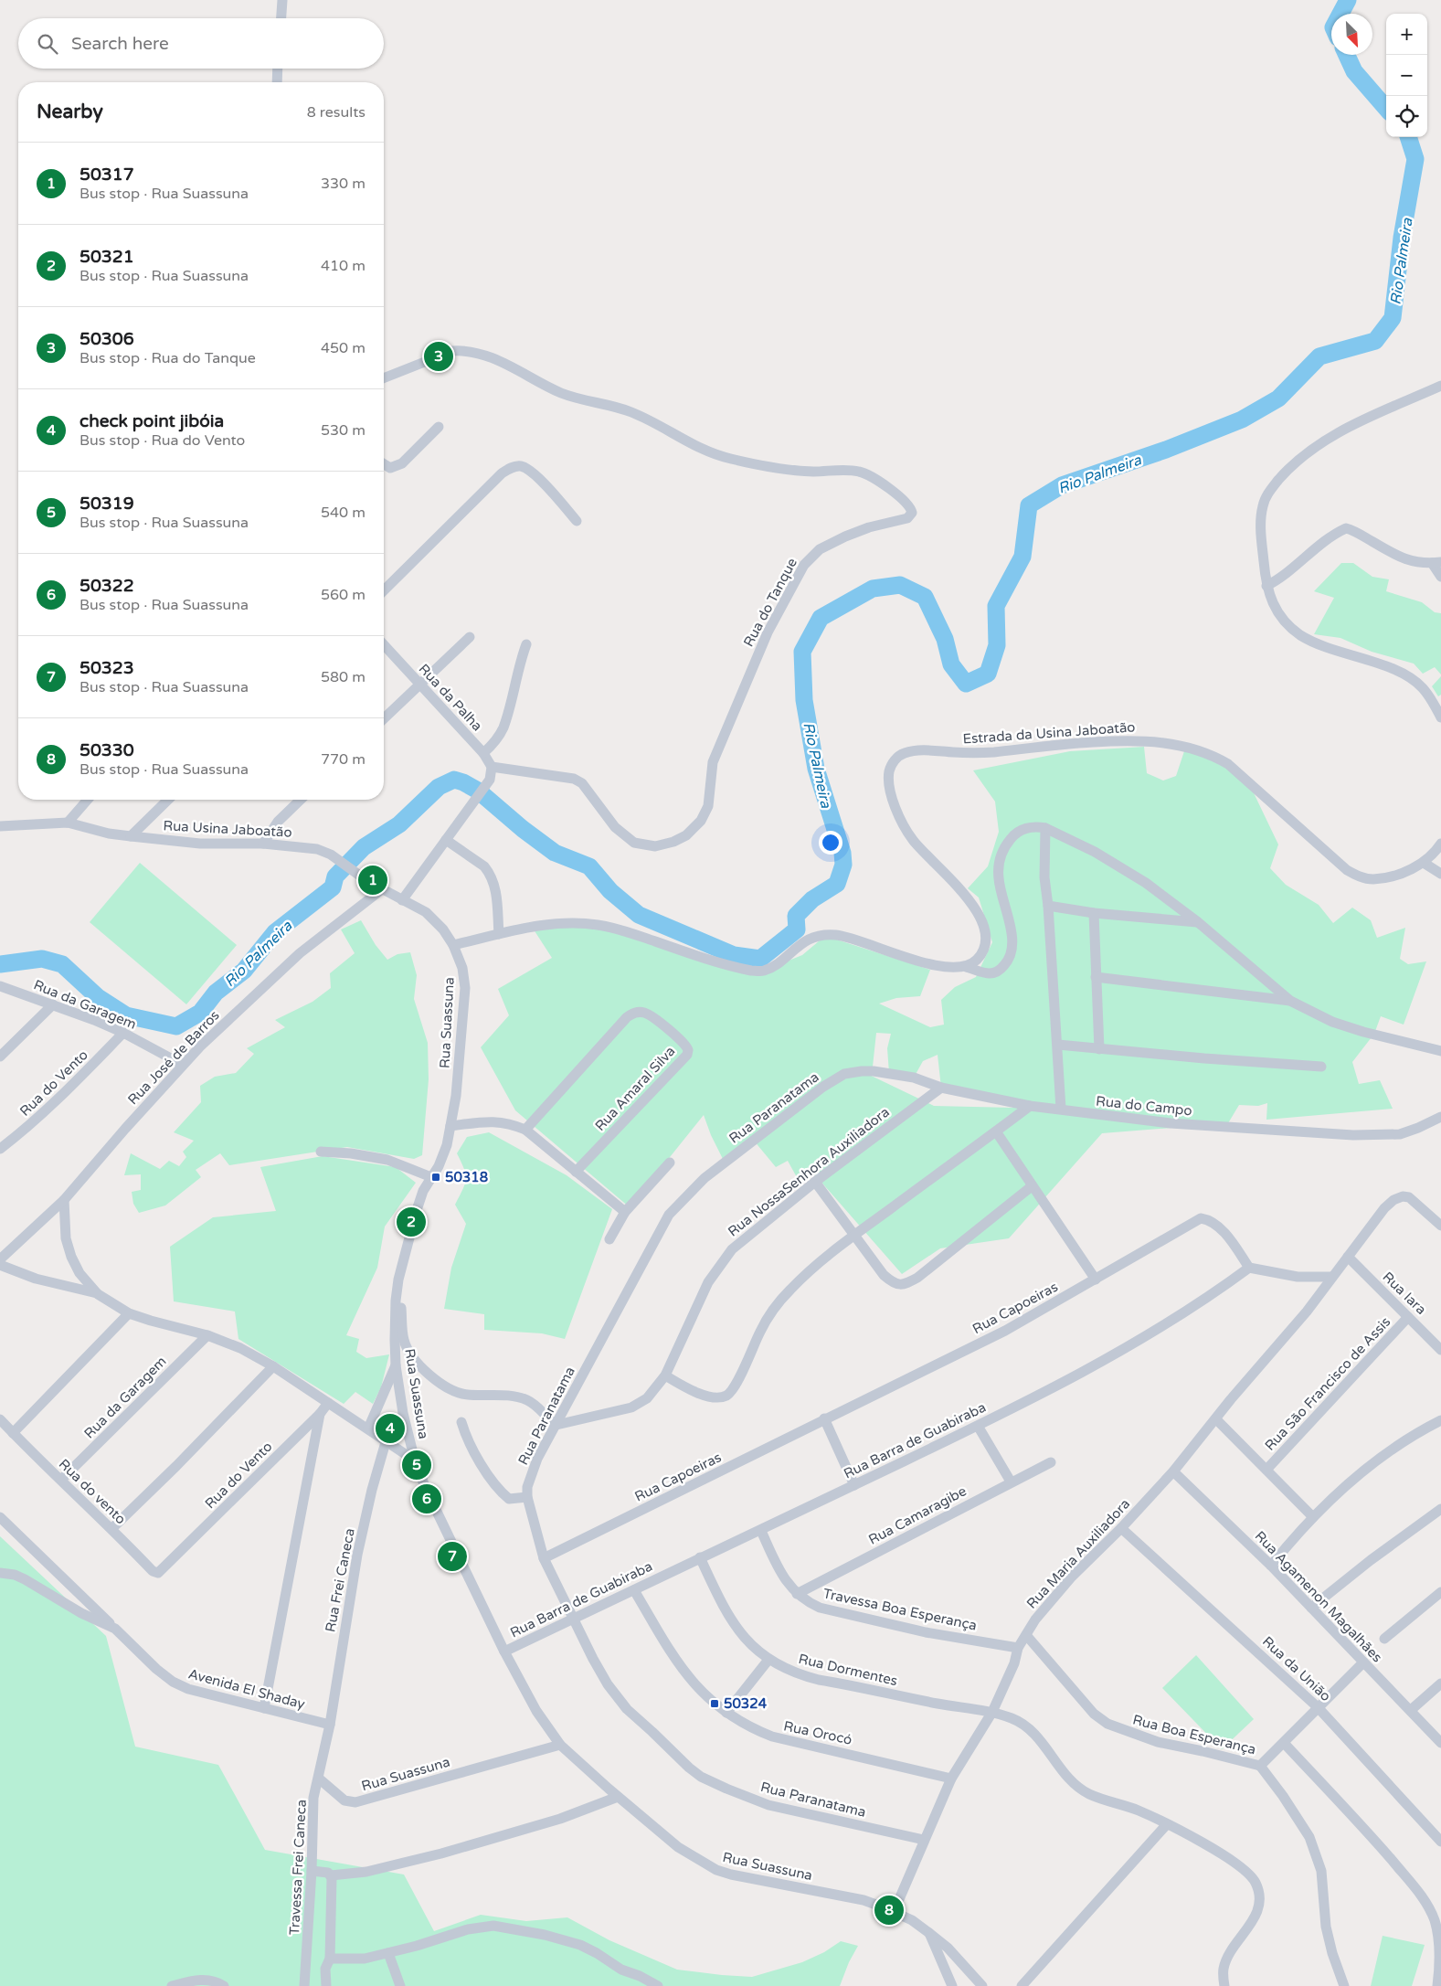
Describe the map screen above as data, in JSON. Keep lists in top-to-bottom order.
{
  "streets": {
    "street": [
      "Rua do Tanque",
      "Rua da Palha",
      "Estrada da Usina Jaboatão",
      "Rua Usina Jaboatão",
      "Rua da Garagem",
      "Rua Suassuna",
      "Rua José de Barros",
      "Rua do Vento",
      "Rua Amaral Silva",
      "Rua do Campo",
      "Rua Paranatama",
      "Rua NossaSenhora Auxiliadora",
      "Rua Iara",
      "Rua Capoeiras",
      "Rua São Francisco de Assis",
      "Rua Barra de Guabiraba",
      "Rua do vento",
      "Rua Camaragibe",
      "Rua Maria Auxiliadora",
      "Rua Frei Caneca",
      "Rua Agamenon Magalhães",
      "Travessa Boa Esperança",
      "Rua da União",
      "Rua Dormentes",
      "Avenida El Shaday",
      "Rua Orocó",
      "Rua Boa Esperança",
      "Travessa Frei Caneca"
    ]
  },
  "crossings": [
    ["Rua do Tanque", "Rua da Palha"],
    ["Rua Usina Jaboatão", "Rua Suassuna"],
    ["Rua da Garagem", "Rua José de Barros"],
    ["Rua da Garagem", "Rua do Vento"],
    ["Rua da Garagem", "Rua do vento"],
    ["Rua Suassuna", "Rua José de Barros"],
    ["Rua Suassuna", "Rua Barra de Guabiraba"],
    ["Rua Suassuna", "Rua Maria Auxiliadora"],
    ["Rua Suassuna", "Travessa Frei Caneca"],
    ["Rua do Vento", "Rua do vento"],
    ["Rua do Campo", "Rua Paranatama"],
    ["Rua do Campo", "Rua NossaSenhora Auxiliadora"],
    ["Rua Paranatama", "Rua NossaSenhora Auxiliadora"],
    ["Rua Paranatama", "Rua Capoeiras"],
    ["Rua Paranatama", "Rua Barra de Guabiraba"],
    ["Rua Paranatama", "Rua Maria Auxiliadora"],
    ["Rua Iara", "Rua São Francisco de Assis"],
    ["Rua Iara", "Rua Maria Auxiliadora"],
    ["Rua Capoeiras", "Rua Barra de Guabiraba"],
    ["Rua Barra de Guabiraba", "Travessa Boa Esperança"],
    ["Rua Barra de Guabiraba", "Rua Dormentes"],
    ["Rua Barra de Guabiraba", "Rua Orocó"],
    ["Rua Camaragibe", "Travessa Boa Esperança"],
    ["Rua Maria Auxiliadora", "Rua Agamenon Magalhães"],
    ["Rua Maria Auxiliadora", "Travessa Boa Esperança"],
    ["Rua Maria Auxiliadora", "Rua da União"],
    ["Rua Maria Auxiliadora", "Rua Dormentes"],
    ["Rua Maria Auxiliadora", "Rua Orocó"],
    ["Rua Maria Auxiliadora", "Rua Boa Esperança"],
    ["Rua Frei Caneca", "Avenida El Shaday"],
    ["Rua Frei Caneca", "Travessa Frei Caneca"],
    ["Avenida El Shaday", "Travessa Frei Caneca"]
  ],
  "water": ["Rio Palmeira"],
  "places": {
    "transit": ["50318", "50324"]
  },
  "north": "bottom right",
  "page": {
    "map_buttons": ["+", "−"],
    "search": "Search here",
    "heading": ["Nearby", "8 results"],
    "list": [
      {
        "mark": "1",
        "name": "50317",
        "note": "Bus stop · Rua Suassuna",
        "value": "330 m"
      },
      {
        "mark": "2",
        "name": "50321",
        "note": "Bus stop · Rua Suassuna",
        "value": "410 m"
      },
      {
        "mark": "3",
        "name": "50306",
        "note": "Bus stop · Rua do Tanque",
        "value": "450 m"
      },
      {
        "mark": "4",
        "name": "check point jibóia",
        "note": "Bus stop · Rua do Vento",
        "value": "530 m"
      },
      {
        "mark": "5",
        "name": "50319",
        "note": "Bus stop · Rua Suassuna",
        "value": "540 m"
      },
      {
        "mark": "6",
        "name": "50322",
        "note": "Bus stop · Rua Suassuna",
        "value": "560 m"
      },
      {
        "mark": "7",
        "name": "50323",
        "note": "Bus stop · Rua Suassuna",
        "value": "580 m"
      },
      {
        "mark": "8",
        "name": "50330",
        "note": "Bus stop · Rua Suassuna",
        "value": "770 m"
      }
    ],
    "pins": [
      "3",
      "1",
      "2",
      "4",
      "5",
      "6",
      "7",
      "8"
    ]
  }
}
